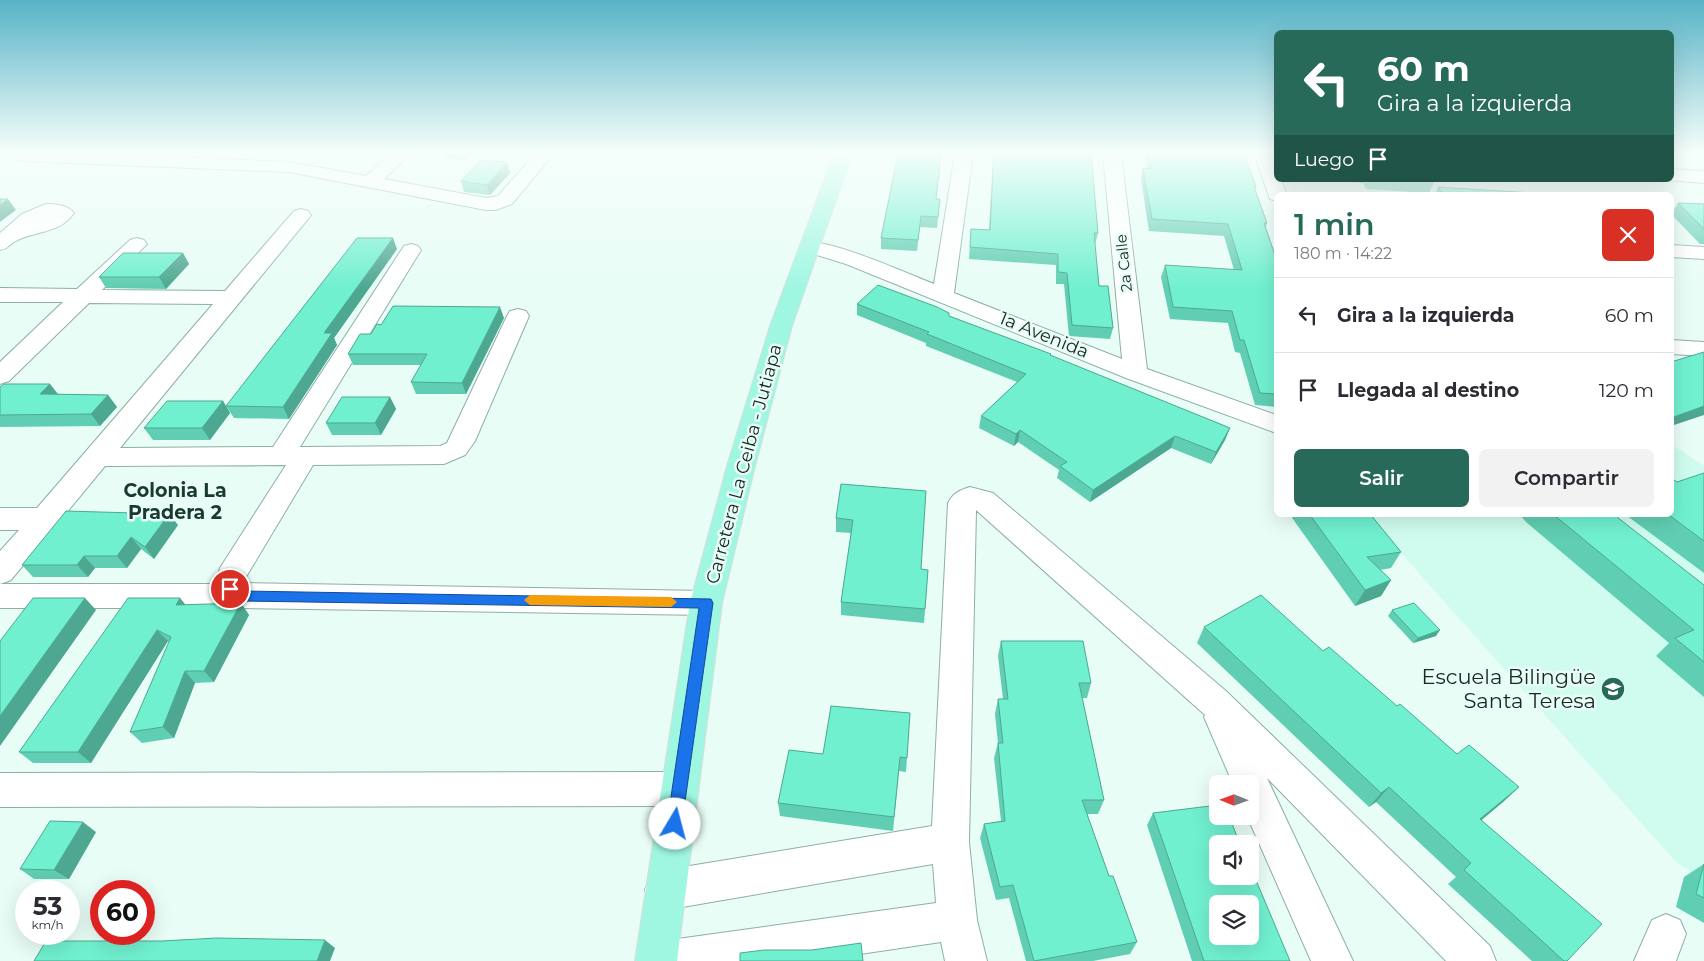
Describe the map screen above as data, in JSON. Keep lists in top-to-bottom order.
{
  "streets": {
    "main road": ["Carretera La Ceiba - Jutiapa"],
    "street": ["2a Calle", "1a Avenida"]
  },
  "crossings": [
    ["2a Calle", "1a Avenida"],
    ["1a Avenida", "Carretera La Ceiba - Jutiapa"]
  ],
  "districts": ["Colonia La Pradera 2"],
  "places": {
    "school or university": ["Escuela Bilingüe Santa Teresa"]
  },
  "north": "left",
  "page": {
    "turn": ["60 m", "Gira a la izquierda"],
    "then": "Luego",
    "heading": ["1 min", "180 m · 14:22"],
    "list": [
      {
        "name": "Gira a la izquierda",
        "value": "60 m"
      },
      {
        "name": "Llegada al destino",
        "value": "120 m"
      }
    ],
    "buttons": ["Salir", "Compartir"],
    "speed": "53 km/h",
    "limit": "60"
  }
}
